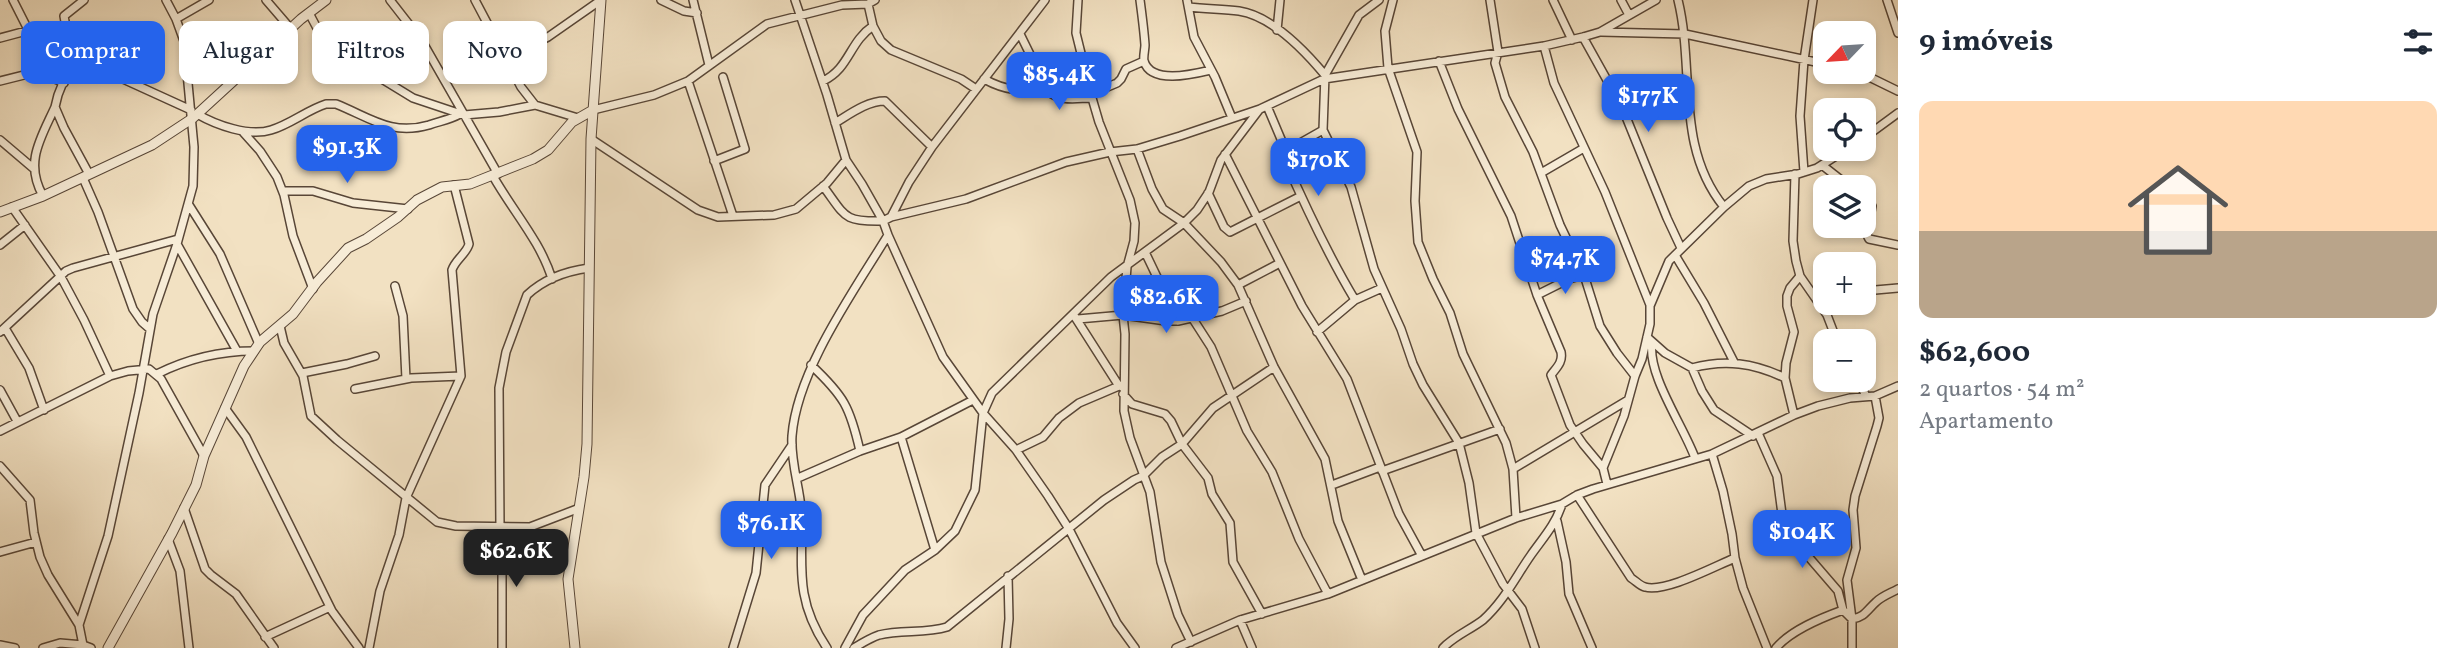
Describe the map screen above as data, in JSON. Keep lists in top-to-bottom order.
{
  "north": "bottom left",
  "page": {
    "heading": "9 imóveis",
    "map_buttons": ["+", "−"],
    "chip": [
      "Comprar",
      "Alugar",
      "Filtros",
      "Novo"
    ],
    "price": [
      "$85.4K",
      "$177K",
      "$91.3K",
      "$170K",
      "$74.7K",
      "$82.6K",
      "$76.1K",
      "$104K",
      "$62.6K"
    ],
    "list": [
      {
        "name": "$62,600",
        "note": "2 quartos · 54 m² · Apartamento"
      }
    ]
  }
}
